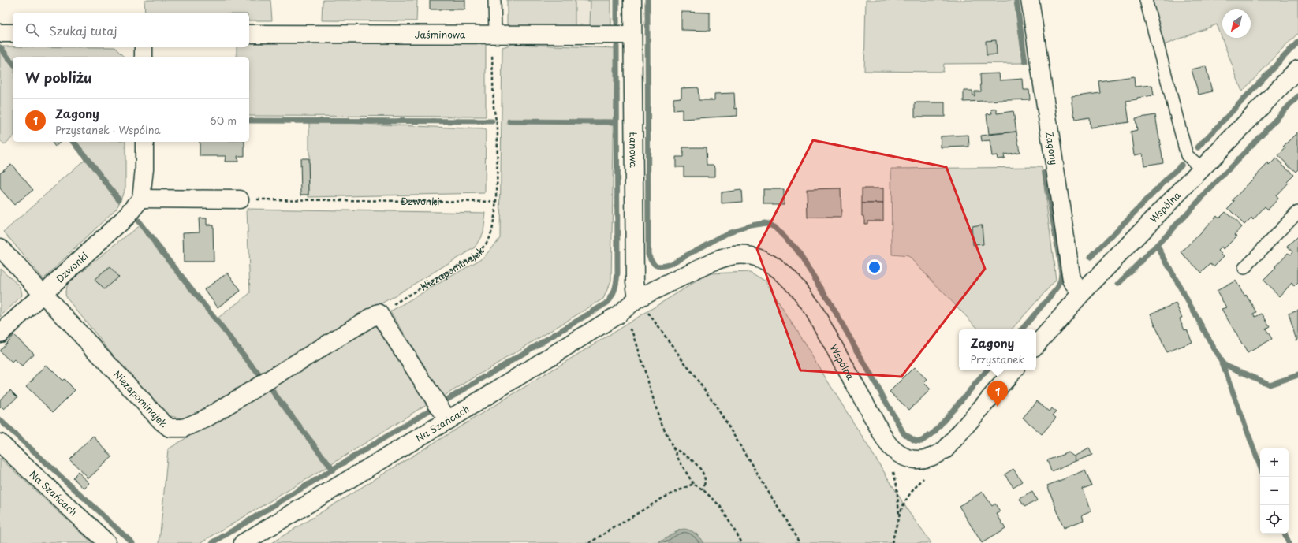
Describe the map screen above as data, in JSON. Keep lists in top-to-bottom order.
{
  "streets": {
    "street": [
      "Jaśminowa",
      "Zagony",
      "Łanowa",
      "Dzwonki",
      "Wspólna",
      "Niezapominajek",
      "Na Szańcach"
    ]
  },
  "crossings": [
    ["Jaśminowa", "Łanowa"],
    ["Zagony", "Wspólna"],
    ["Łanowa", "Wspólna"],
    ["Łanowa", "Na Szańcach"],
    ["Dzwonki", "Niezapominajek"],
    ["Wspólna", "Na Szańcach"]
  ],
  "north": "bottom left",
  "page": {
    "search": "Szukaj tutaj",
    "heading": "W pobliżu",
    "list": [
      {
        "mark": "1",
        "name": "Zagony",
        "note": "Przystanek · Wspólna",
        "value": "60 m"
      }
    ],
    "popup": ["Zagony", "Przystanek"],
    "pins": "1",
    "map_buttons": ["+", "−"]
  }
}
